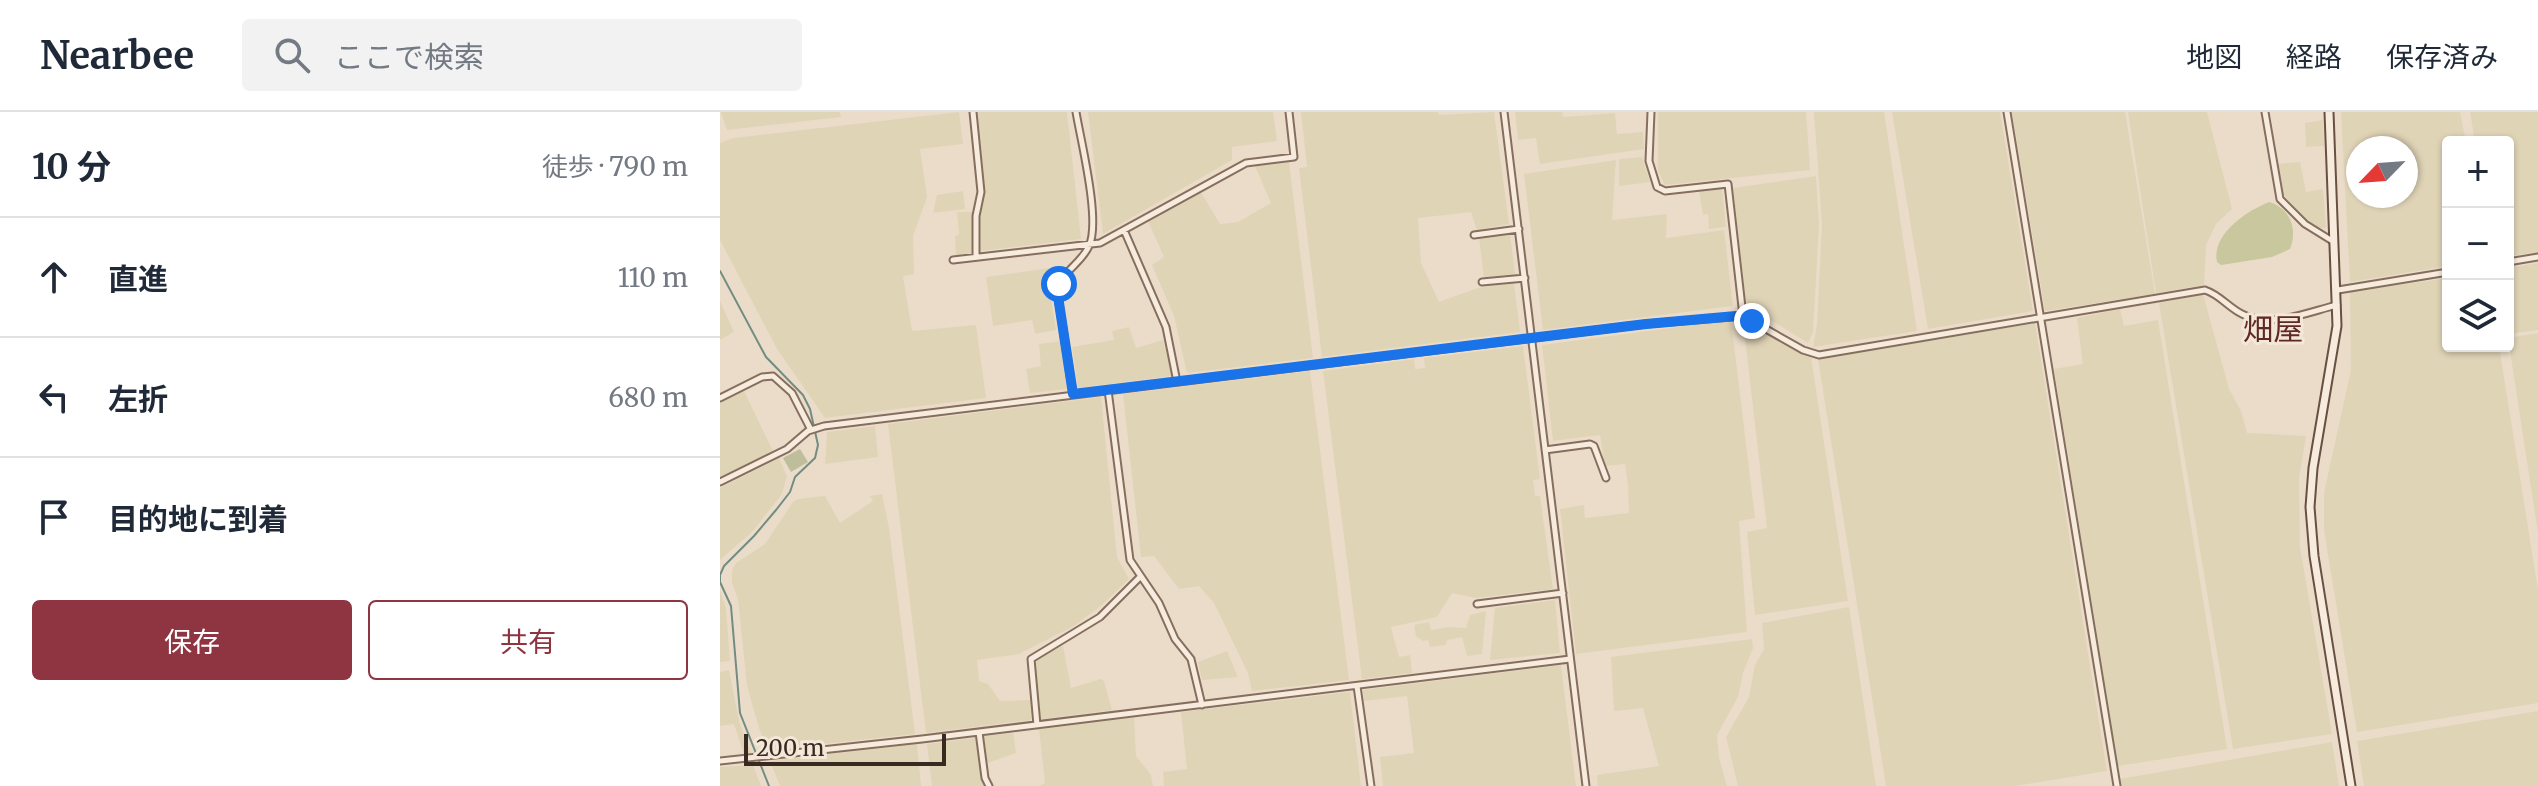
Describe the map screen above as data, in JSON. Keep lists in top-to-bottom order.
{
  "districts": ["畑屋"],
  "scale_bar": "200 m",
  "north": "bottom left",
  "page": {
    "header": "Nearbee",
    "search": "ここで検索",
    "nav": ["地図", "経路", "保存済み"],
    "heading": ["10 分", "徒歩 · 790 m"],
    "map_buttons": ["+", "−"],
    "list": [
      ["直進", "110 m"],
      ["左折", "680 m"],
      "目的地に到着"
    ],
    "buttons": ["保存", "共有"],
    "scale": "200 m"
  }
}
